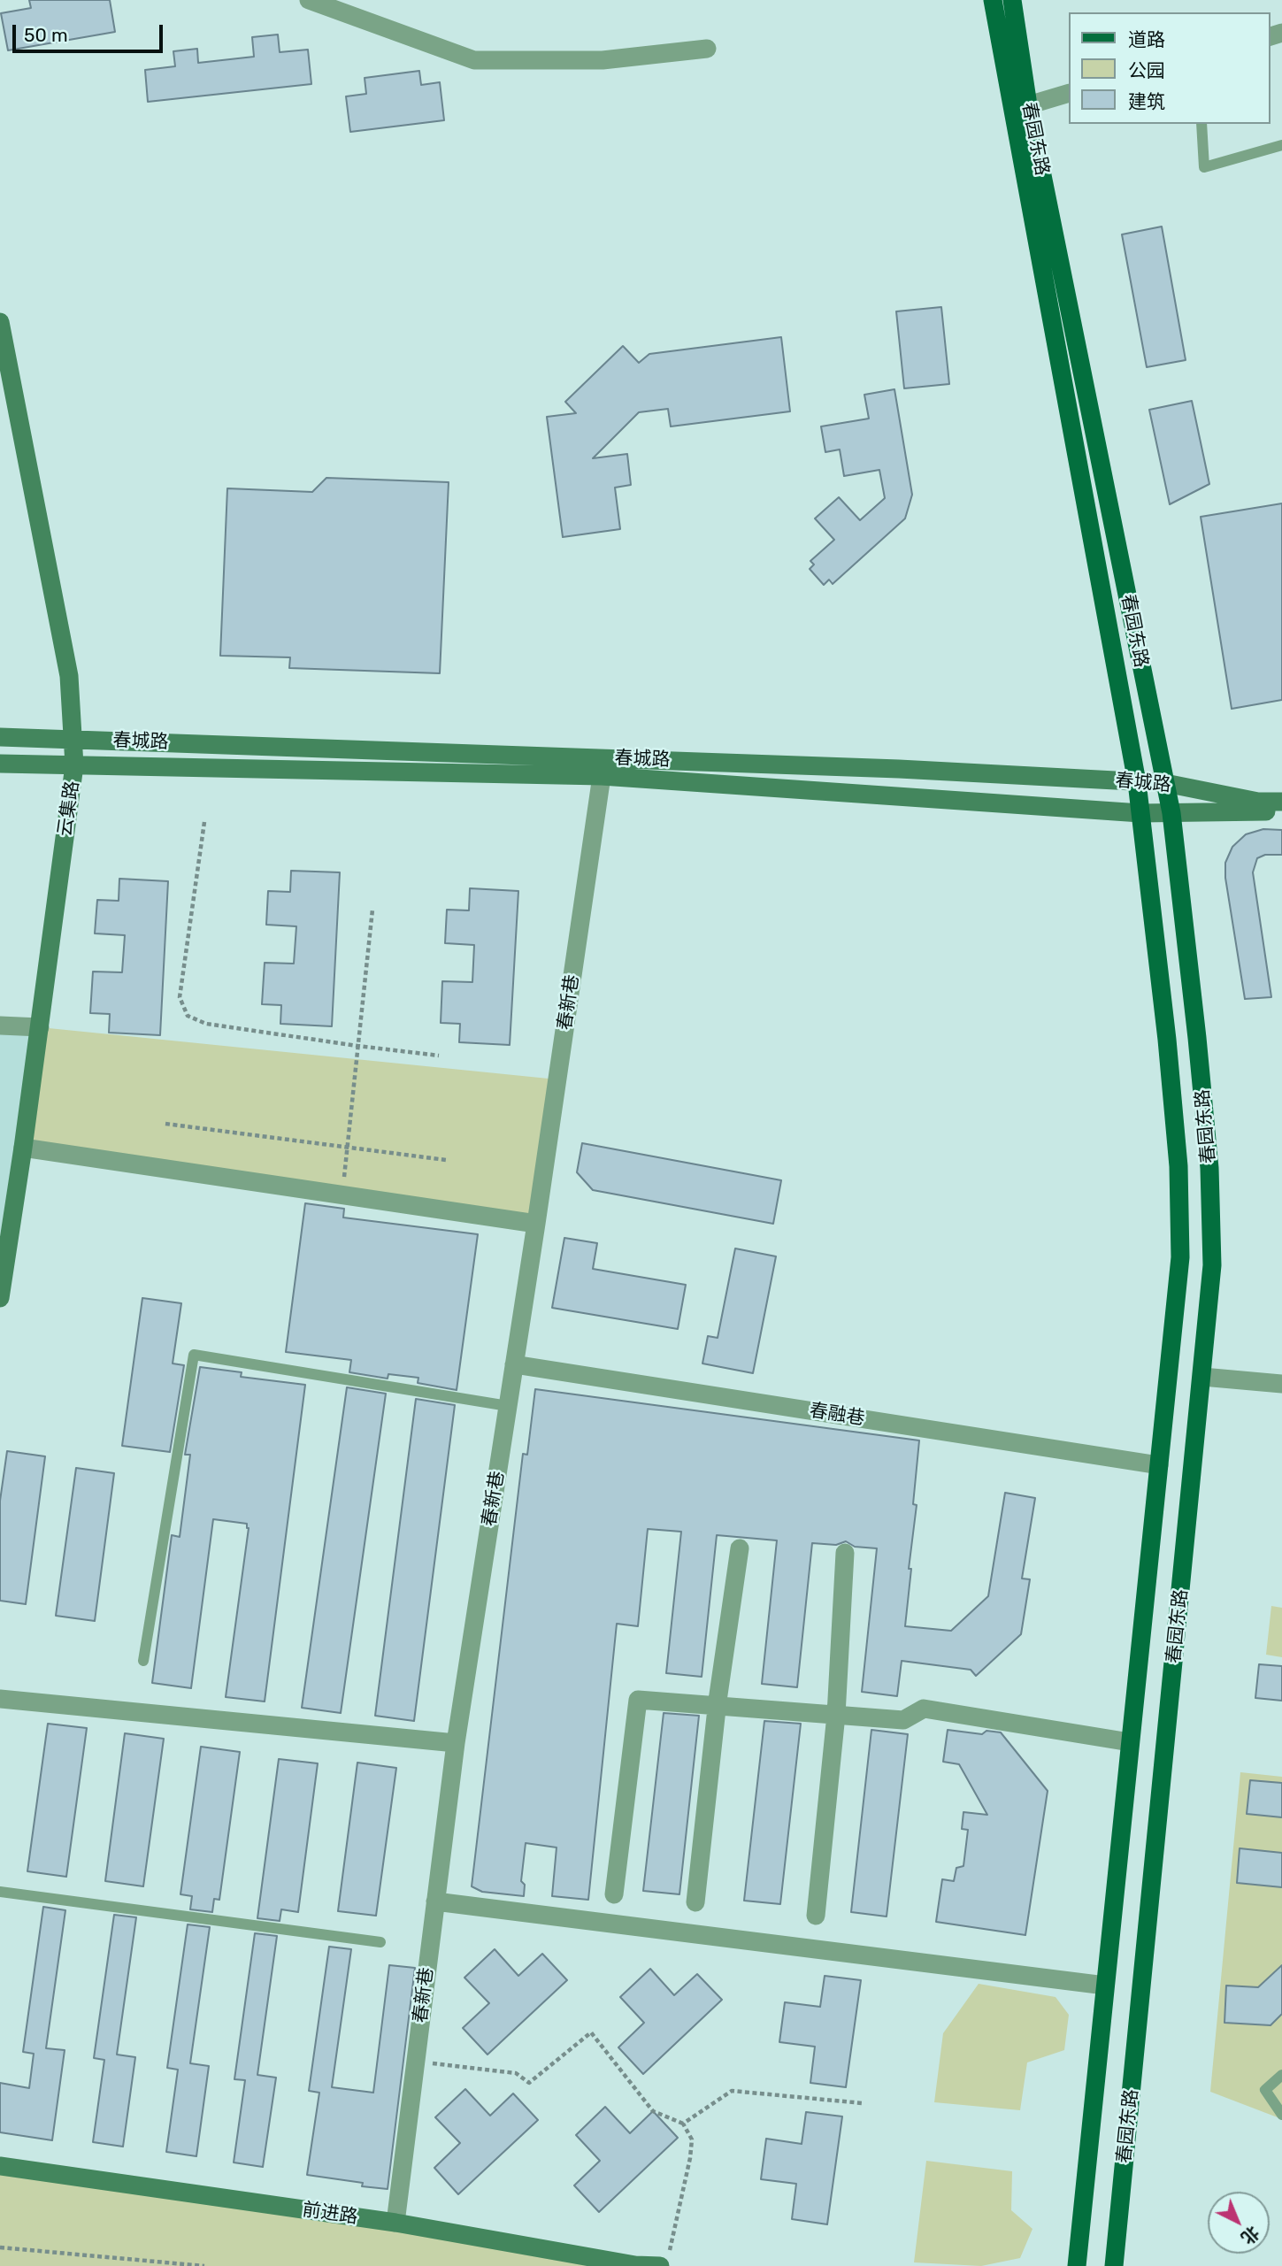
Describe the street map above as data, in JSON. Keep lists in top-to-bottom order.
{
  "streets": {
    "main road": ["春园东路"],
    "street": [
      "春城路",
      "云集路",
      "春新巷",
      "春融巷",
      "前进路"
    ]
  },
  "crossings": [
    ["春园东路", "春城路"],
    ["春园东路", "春融巷"],
    ["春城路", "云集路"],
    ["春城路", "春新巷"],
    ["春新巷", "春融巷"],
    ["春新巷", "前进路"]
  ],
  "legend": ["道路", "公园", "建筑"],
  "scale_bar": "50 m",
  "north": "bottom right"
}
